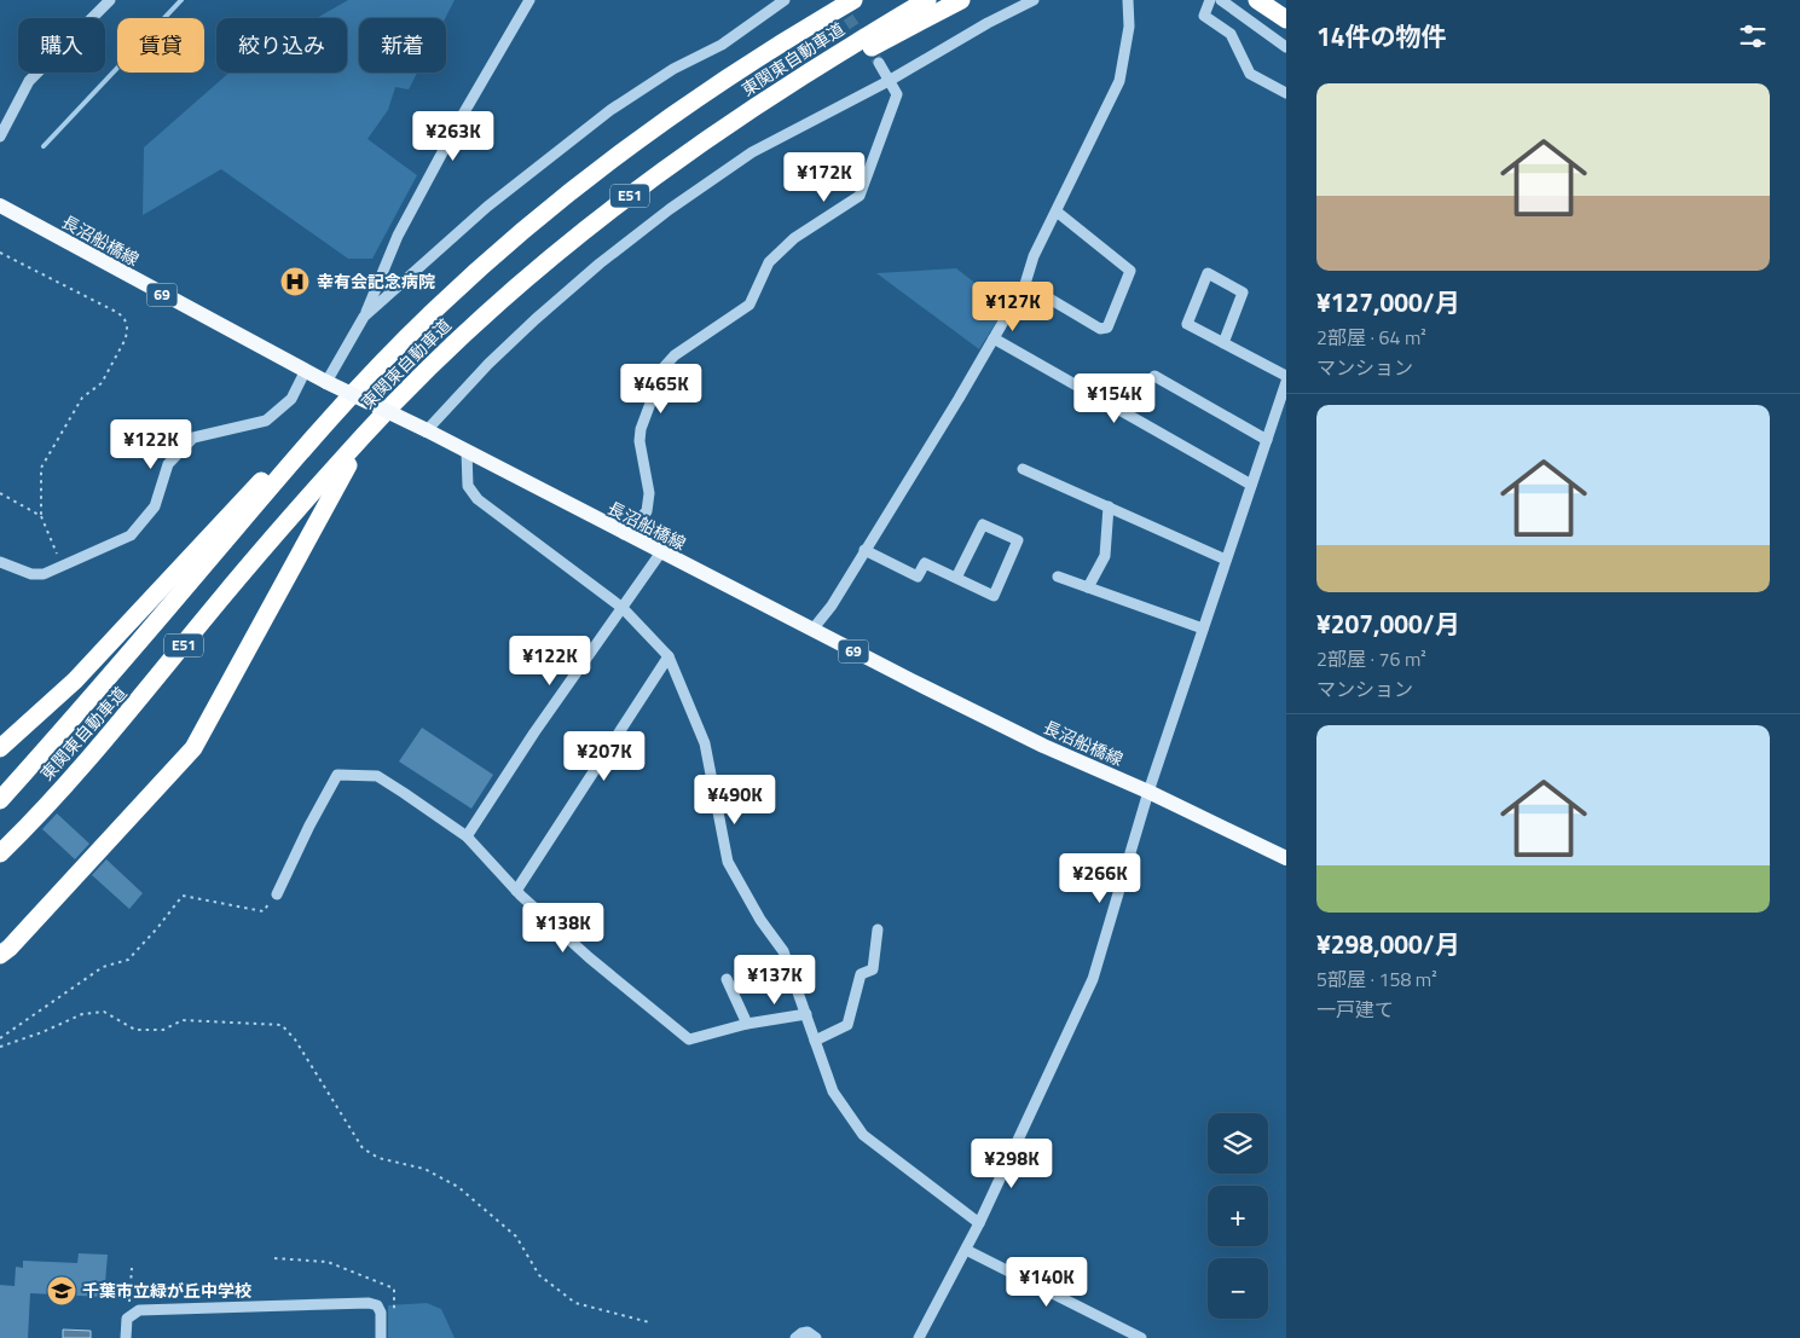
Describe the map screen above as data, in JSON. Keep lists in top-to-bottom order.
{
  "streets": {
    "highway": ["東関東自動車道", "E51"],
    "main road": ["長沼船橋線", "69"]
  },
  "places": {
    "hospital": ["幸有会記念病院"],
    "school or university": ["千葉市立緑が丘中学校"]
  },
  "page": {
    "heading": "14件の物件",
    "chip": [
      "購入",
      "賃貸",
      "絞り込み",
      "新着"
    ],
    "list": [
      {
        "name": "¥127,000/月",
        "note": "2部屋 · 64 m² · マンション"
      },
      {
        "name": "¥207,000/月",
        "note": "2部屋 · 76 m² · マンション"
      },
      {
        "name": "¥298,000/月",
        "note": "5部屋 · 158 m² · 一戸建て"
      }
    ],
    "price": [
      "¥263K",
      "¥172K",
      "¥127K",
      "¥465K",
      "¥154K",
      "¥122K",
      "¥122K",
      "¥207K",
      "¥490K",
      "¥266K",
      "¥138K",
      "¥137K",
      "¥298K",
      "¥140K"
    ],
    "map_buttons": ["+", "−"]
  }
}
